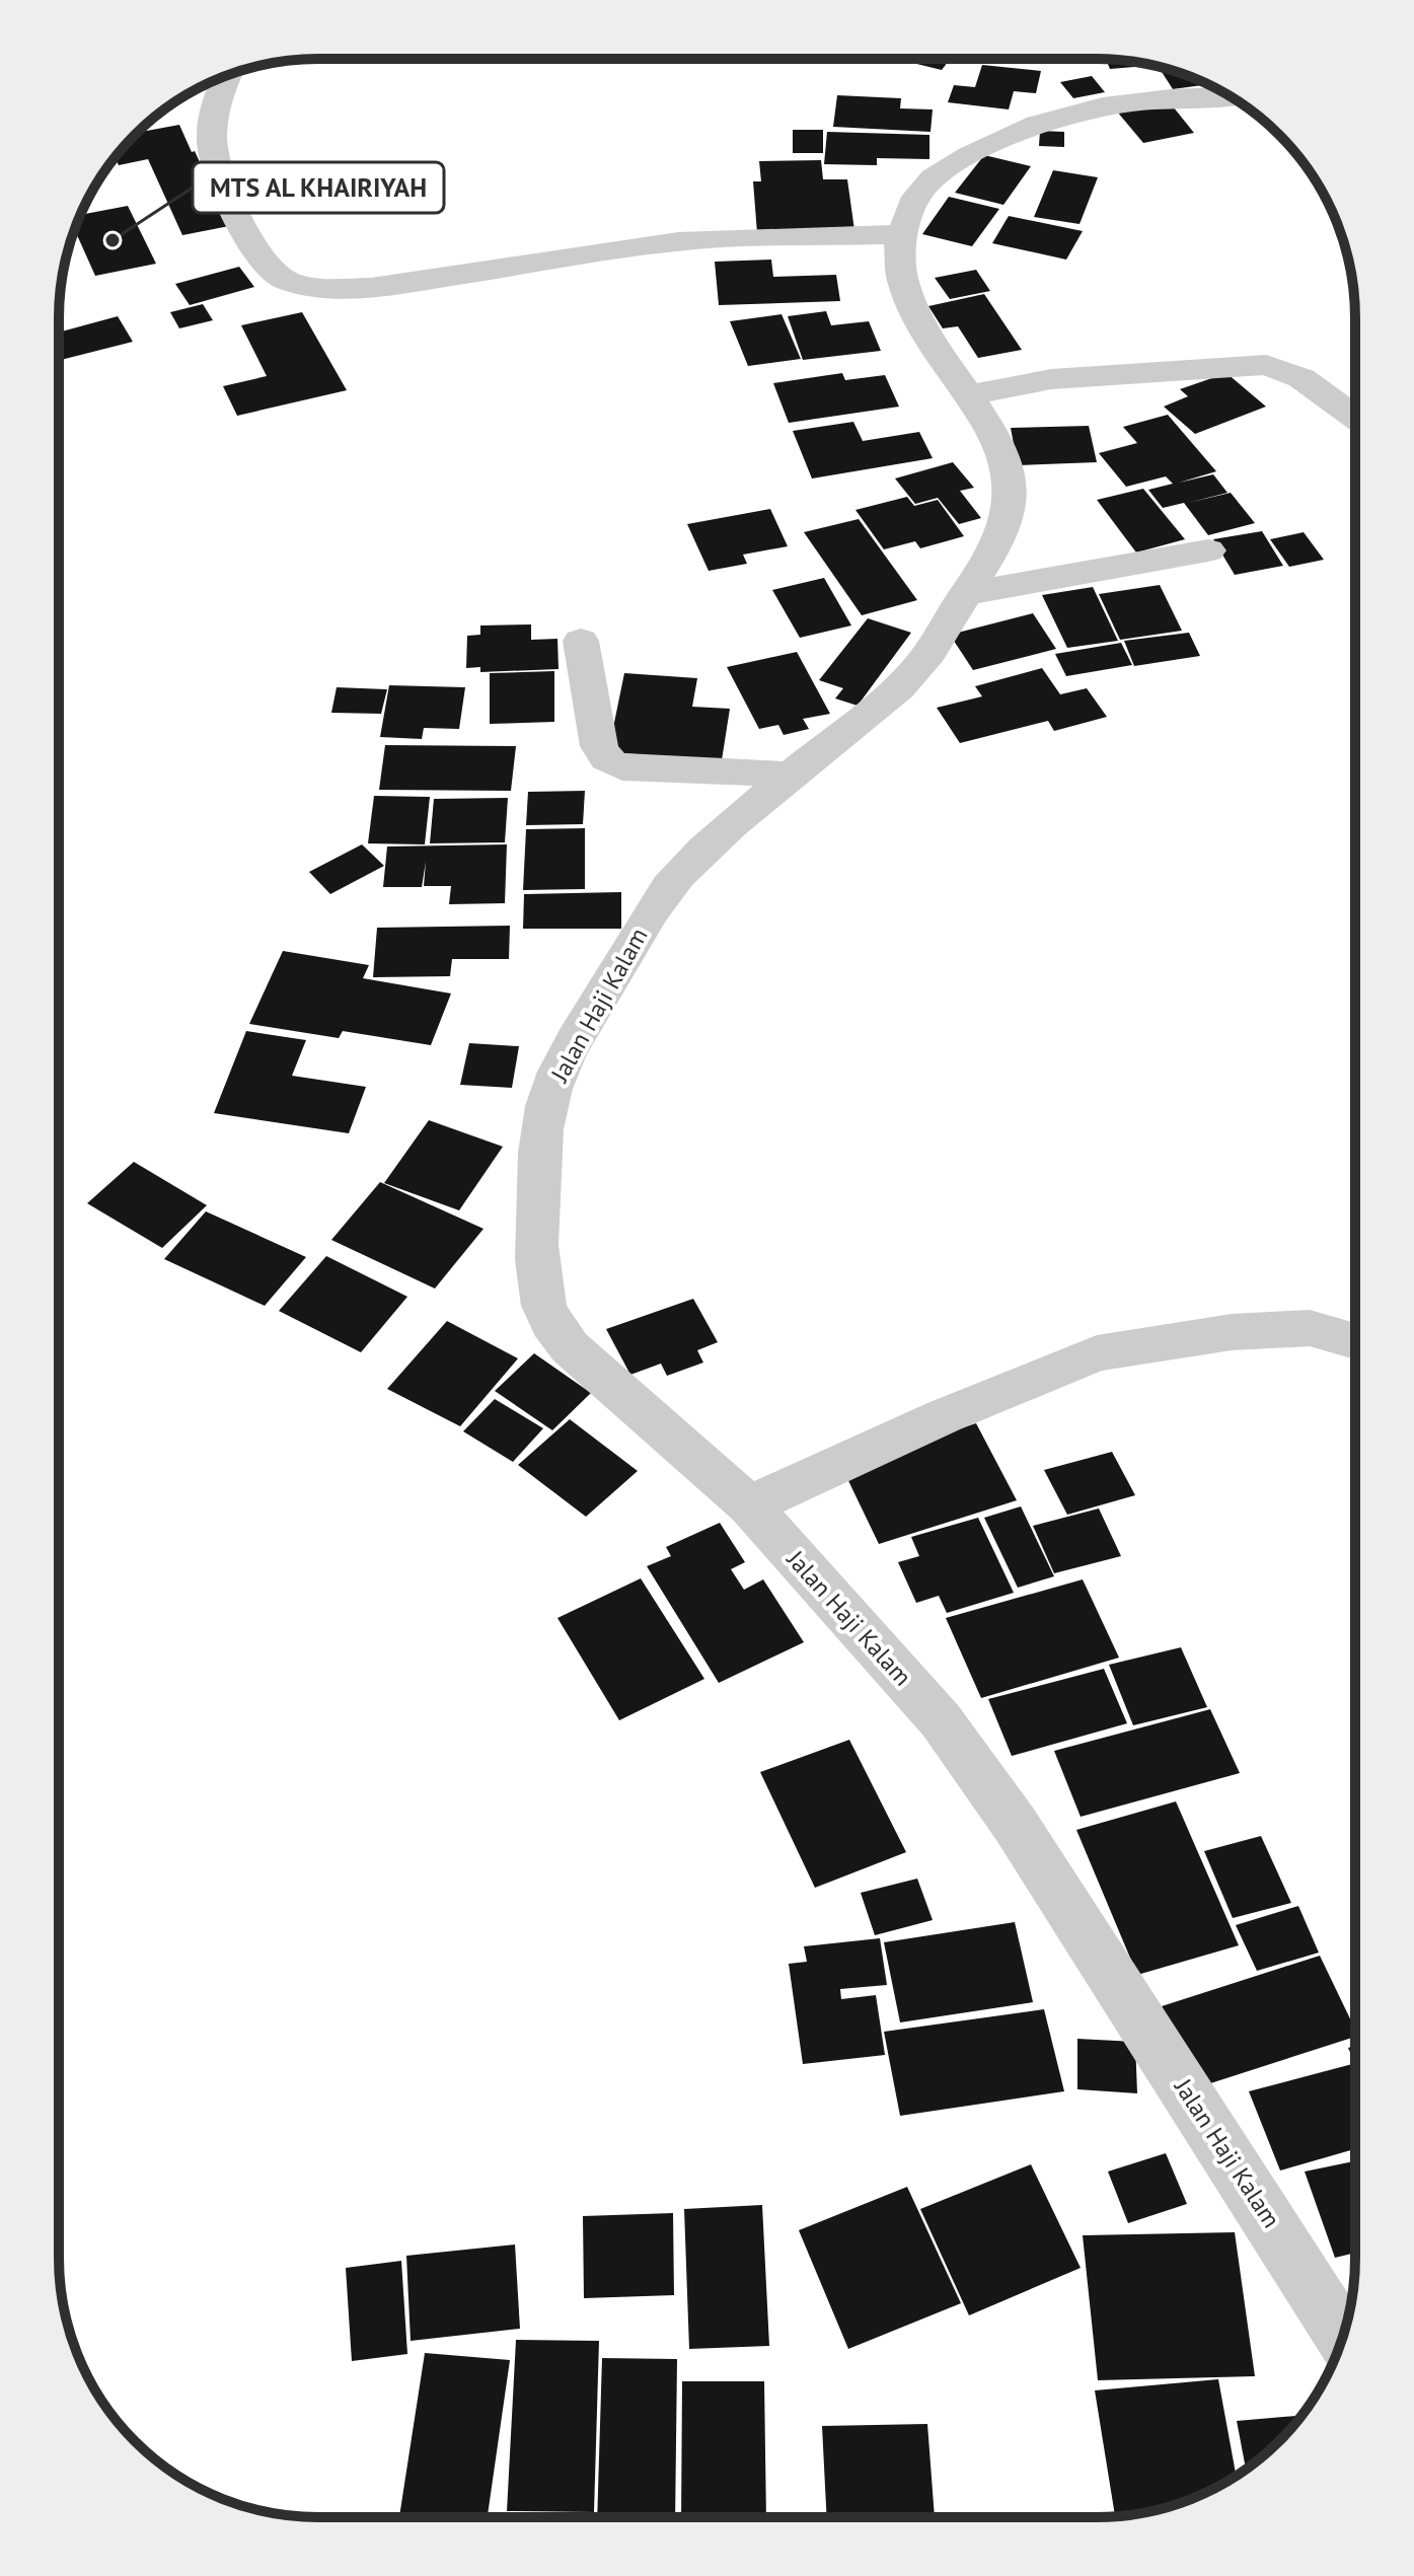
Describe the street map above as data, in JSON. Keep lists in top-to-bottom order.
{
  "streets": {
    "street": ["Jalan Haji Kalam"]
  },
  "places": ["MTS AL KHAIRIYAH"]
}
